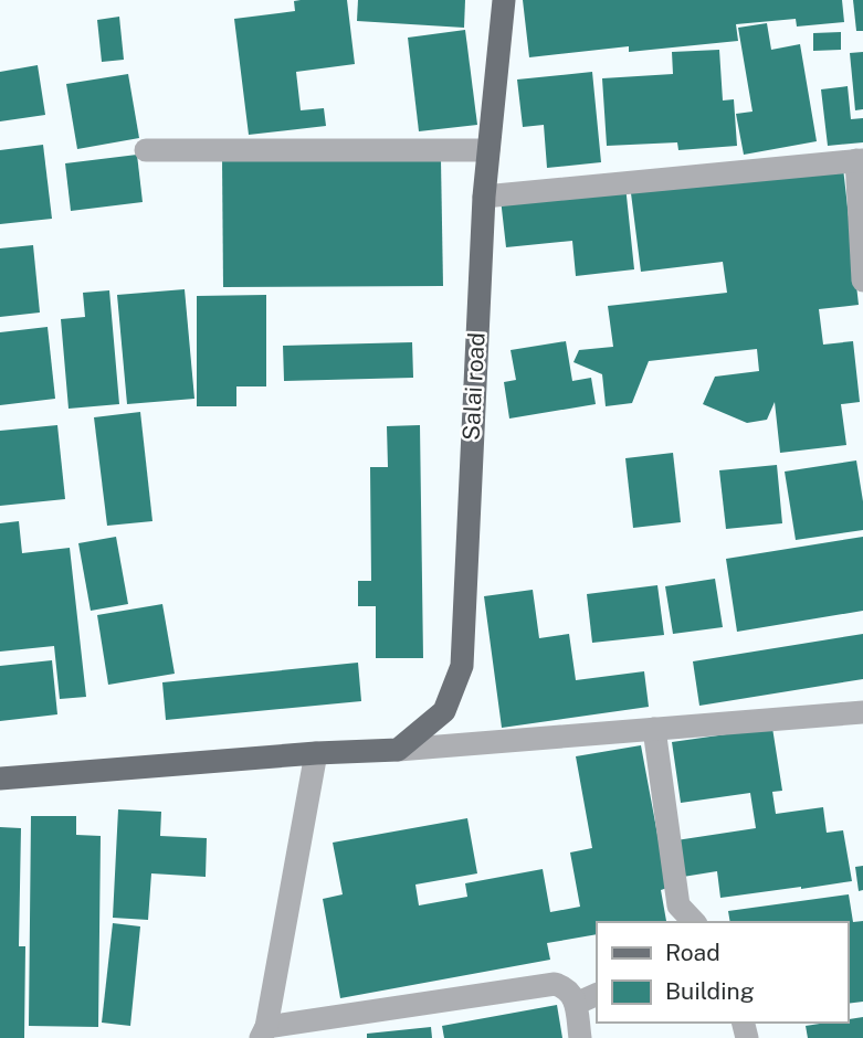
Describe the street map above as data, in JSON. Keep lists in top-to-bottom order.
{
  "streets": {
    "main road": ["Salai road"]
  },
  "legend": ["Road", "Building"]
}
